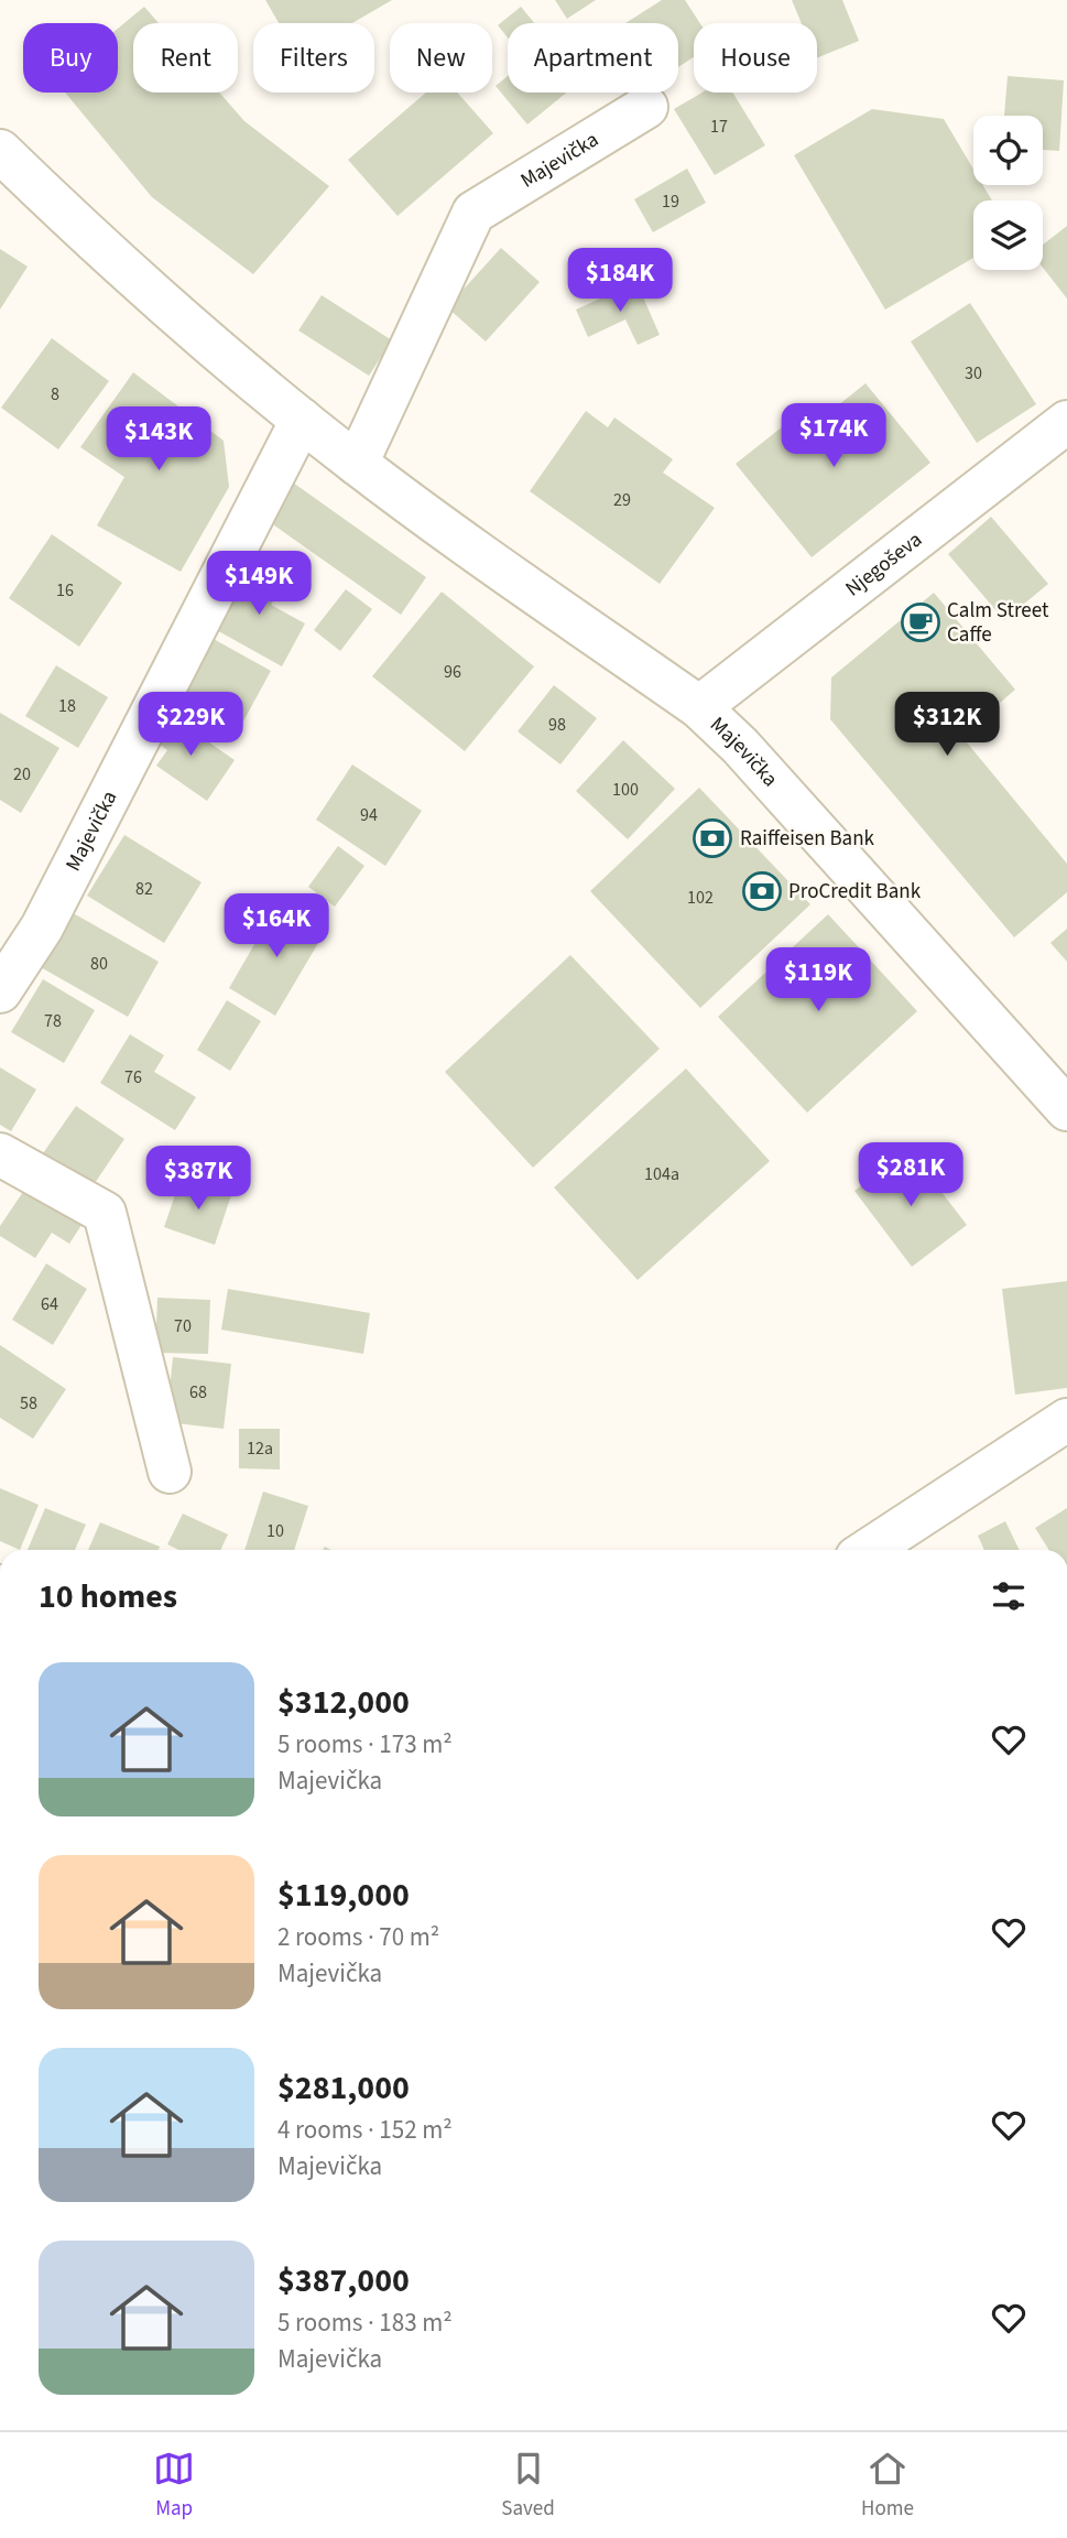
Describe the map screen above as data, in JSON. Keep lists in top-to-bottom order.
{
  "streets": {
    "street": ["Majevička", "Njegoševa"]
  },
  "crossings": [
    ["Majevička", "Njegoševa"]
  ],
  "places": {
    "cafe": ["Calm Street Caffe"],
    "bank": ["Raiffeisen Bank", "ProCredit Bank"]
  },
  "house_numbers": [
    "17",
    "19",
    "30",
    "8",
    "29",
    "16",
    "96",
    "18",
    "98",
    "20",
    "100",
    "94",
    "82",
    "102",
    "80",
    "78",
    "76",
    "104a",
    "64",
    "70",
    "68",
    "58",
    "12a",
    "10"
  ],
  "page": {
    "chip": [
      "Buy",
      "Rent",
      "Filters",
      "New",
      "Apartment",
      "House"
    ],
    "price": [
      "$184K",
      "$174K",
      "$143K",
      "$149K",
      "$229K",
      "$312K",
      "$164K",
      "$119K",
      "$281K",
      "$387K"
    ],
    "heading": "10 homes",
    "list": [
      {
        "name": "$312,000",
        "note": "5 rooms · 173 m² · Majevička"
      },
      {
        "name": "$119,000",
        "note": "2 rooms · 70 m² · Majevička"
      },
      {
        "name": "$281,000",
        "note": "4 rooms · 152 m² · Majevička"
      },
      {
        "name": "$387,000",
        "note": "5 rooms · 183 m² · Majevička"
      }
    ],
    "tabs": ["Map", "Saved", "Home"]
  }
}
